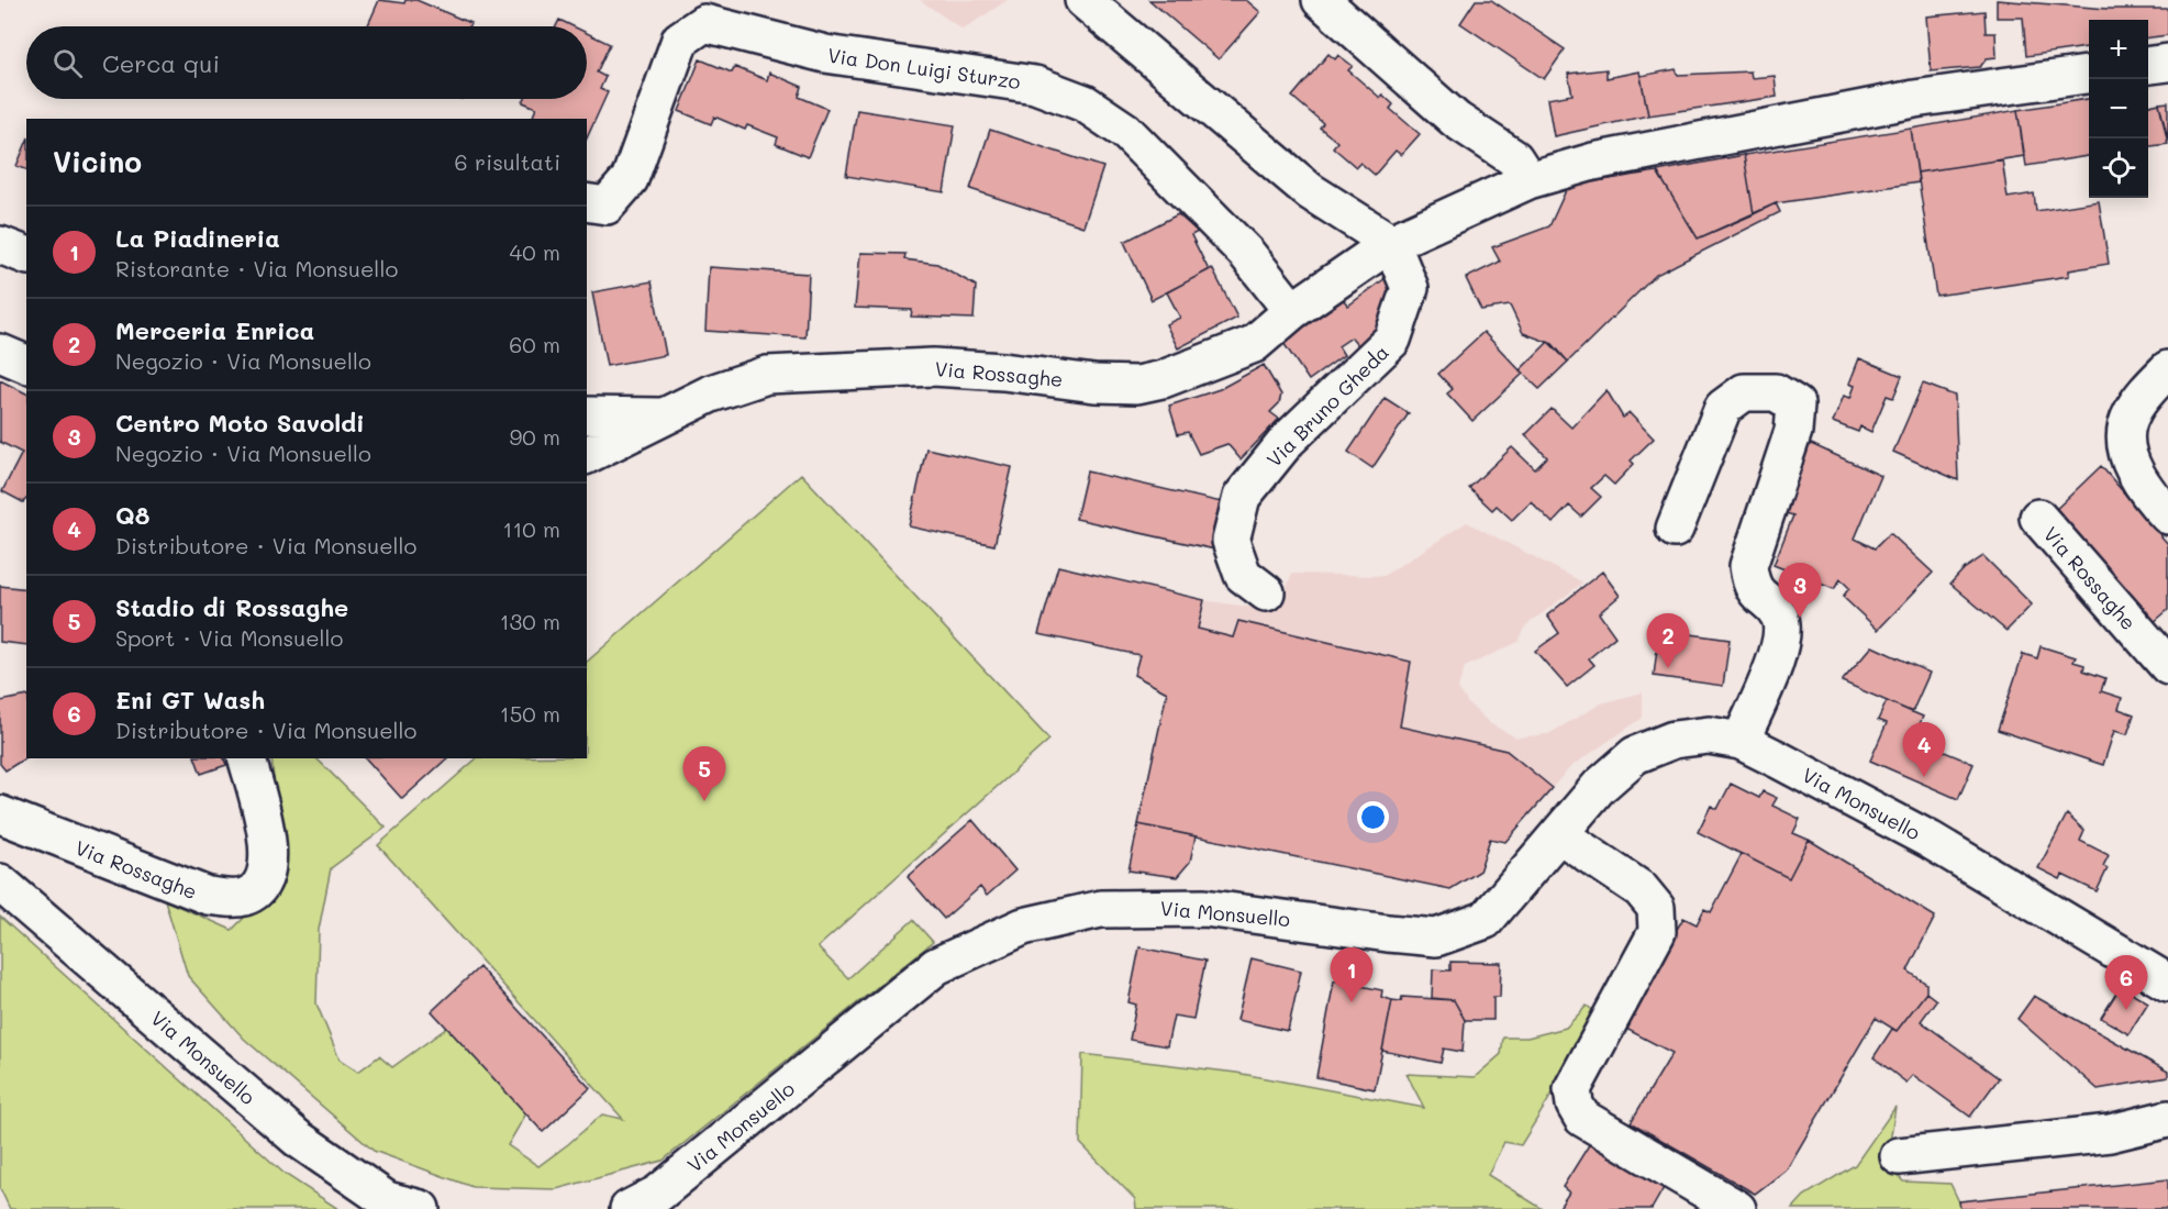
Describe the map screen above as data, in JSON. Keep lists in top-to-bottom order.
{
  "streets": {
    "street": [
      "Via Don Luigi Sturzo",
      "Via Rossaghe",
      "Via Bruno Gheda",
      "Via Monsuello"
    ]
  },
  "crossings": [
    ["Via Don Luigi Sturzo", "Via Rossaghe"],
    ["Via Rossaghe", "Via Bruno Gheda"]
  ],
  "page": {
    "map_buttons": ["+", "−"],
    "search": "Cerca qui",
    "heading": ["Vicino", "6 risultati"],
    "list": [
      {
        "mark": "1",
        "name": "La Piadineria",
        "note": "Ristorante · Via Monsuello",
        "value": "40 m"
      },
      {
        "mark": "2",
        "name": "Merceria Enrica",
        "note": "Negozio · Via Monsuello",
        "value": "60 m"
      },
      {
        "mark": "3",
        "name": "Centro Moto Savoldi",
        "note": "Negozio · Via Monsuello",
        "value": "90 m"
      },
      {
        "mark": "4",
        "name": "Q8",
        "note": "Distributore · Via Monsuello",
        "value": "110 m"
      },
      {
        "mark": "5",
        "name": "Stadio di Rossaghe",
        "note": "Sport · Via Monsuello",
        "value": "130 m"
      },
      {
        "mark": "6",
        "name": "Eni GT Wash",
        "note": "Distributore · Via Monsuello",
        "value": "150 m"
      }
    ],
    "pins": [
      "3",
      "2",
      "4",
      "5",
      "1",
      "6"
    ]
  }
}
